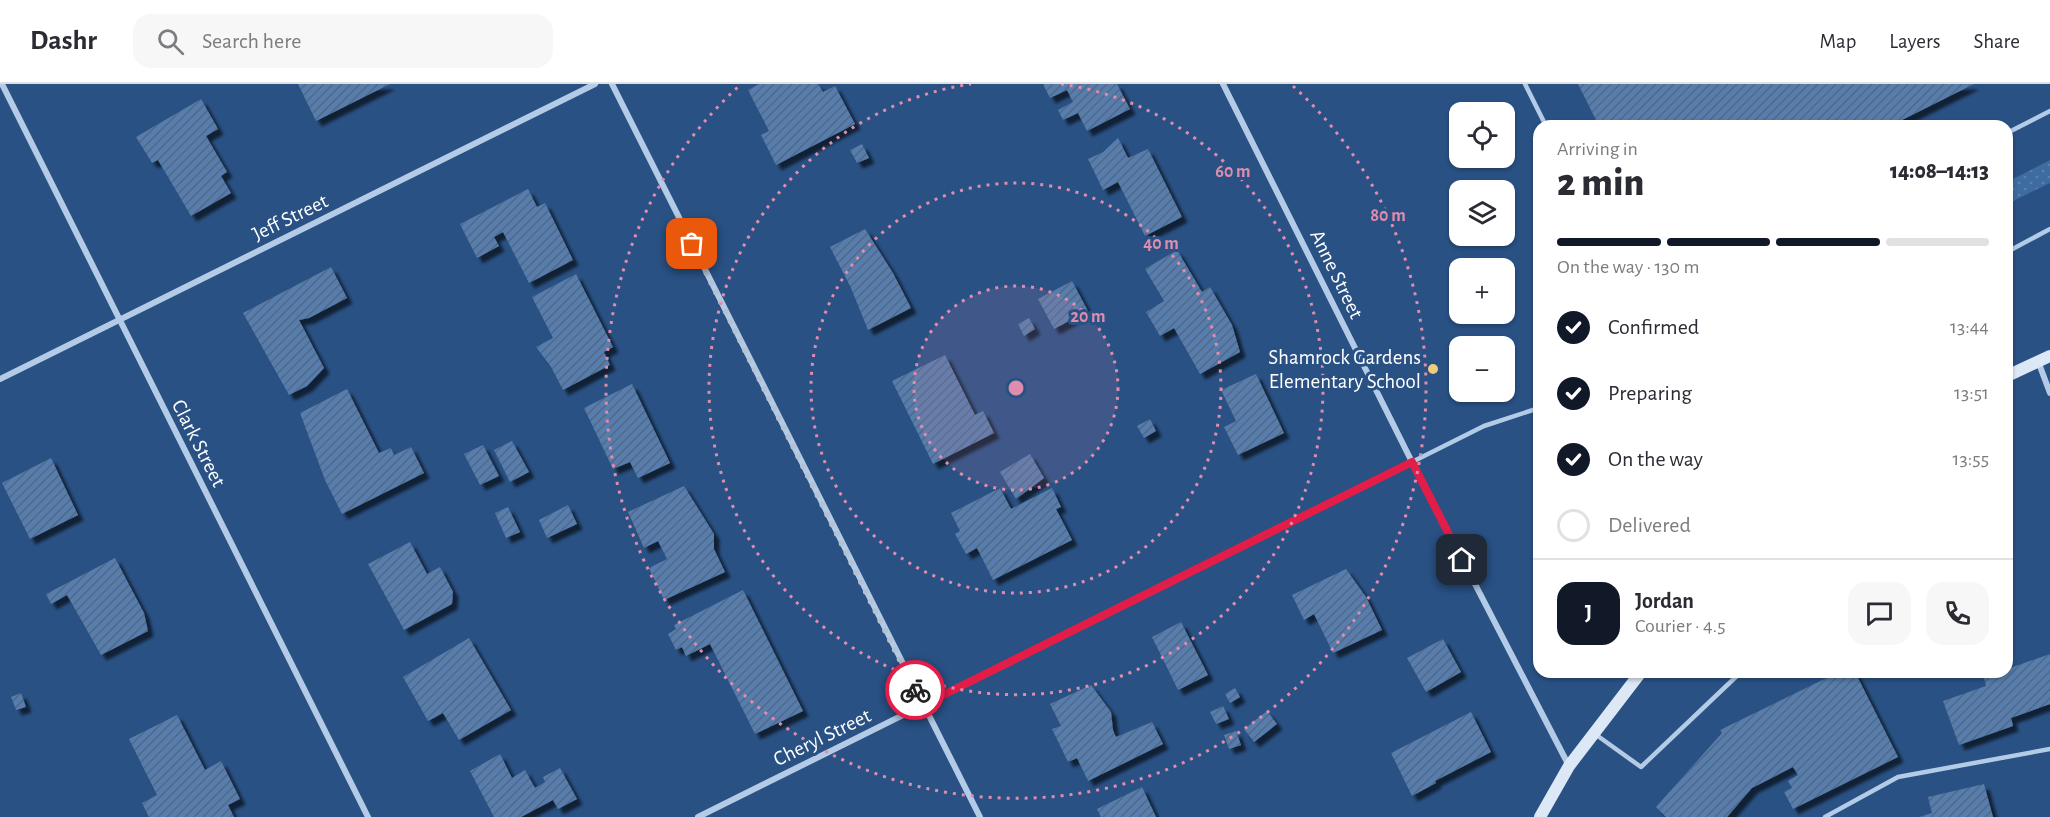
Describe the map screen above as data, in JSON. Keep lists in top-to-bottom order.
{
  "streets": {
    "street": [
      "Jeff Street",
      "Anne Street",
      "Clark Street",
      "Cheryl Street"
    ]
  },
  "crossings": [
    ["Jeff Street", "Clark Street"],
    ["Anne Street", "Cheryl Street"]
  ],
  "places": ["Shamrock Gardens Elementary School"],
  "page": {
    "header": "Dashr",
    "search": "Search here",
    "nav": ["Map", "Layers", "Share"],
    "map_buttons": ["+", "−"],
    "heading": ["2 min", "Arriving in", "14:08–14:13"],
    "panel": ["Jordan", "Courier · 4.5"],
    "bar": "On the way · 130 m",
    "list": [
      ["Confirmed", "13:44"],
      ["Preparing", "13:51"],
      ["On the way", "13:55"],
      "Delivered"
    ],
    "round": "J"
  },
  "rings": [
    "60 m",
    "80 m",
    "40 m",
    "20 m"
  ]
}
